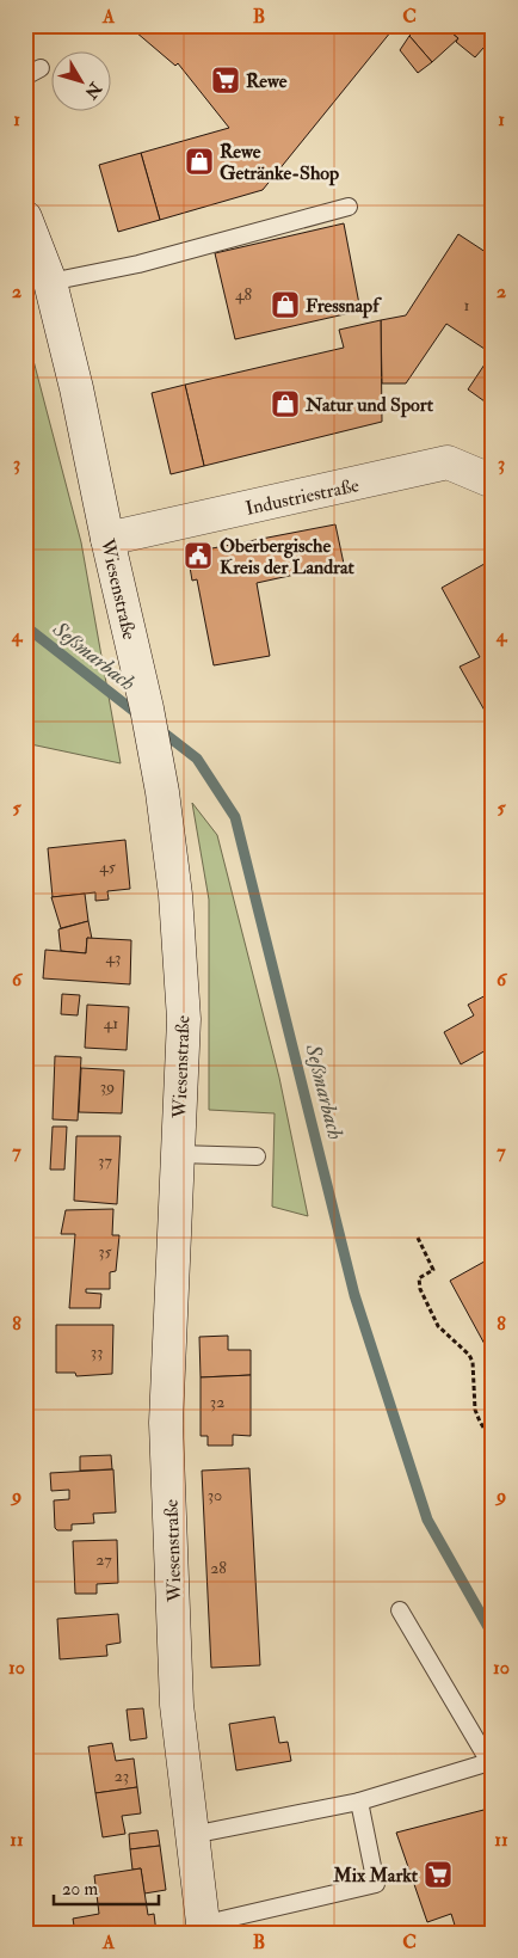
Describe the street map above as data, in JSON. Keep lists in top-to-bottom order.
{
  "streets": {
    "main road": ["Industriestraße", "Wiesenstraße"]
  },
  "crossings": [
    ["Industriestraße", "Wiesenstraße"]
  ],
  "water": ["Seßmarbach"],
  "places": {
    "supermarket": ["Rewe", "Mix Markt"],
    "shop": ["Rewe Getränke-Shop", "Fressnapf", "Natur und Sport"],
    "public building": ["Oberbergische Kreis der Landrat"]
  },
  "house_numbers": [
    "48",
    "1",
    "45",
    "43",
    "41",
    "39",
    "37",
    "35",
    "33",
    "32",
    "30",
    "27",
    "28",
    "23"
  ],
  "scale_bar": "20 m",
  "north": "bottom right",
  "grid": {
    "columns": ["A", "B", "C"],
    "rows": [
      "1",
      "2",
      "3",
      "4",
      "5",
      "6",
      "7",
      "8",
      "9",
      "10",
      "11"
    ]
  }
}
